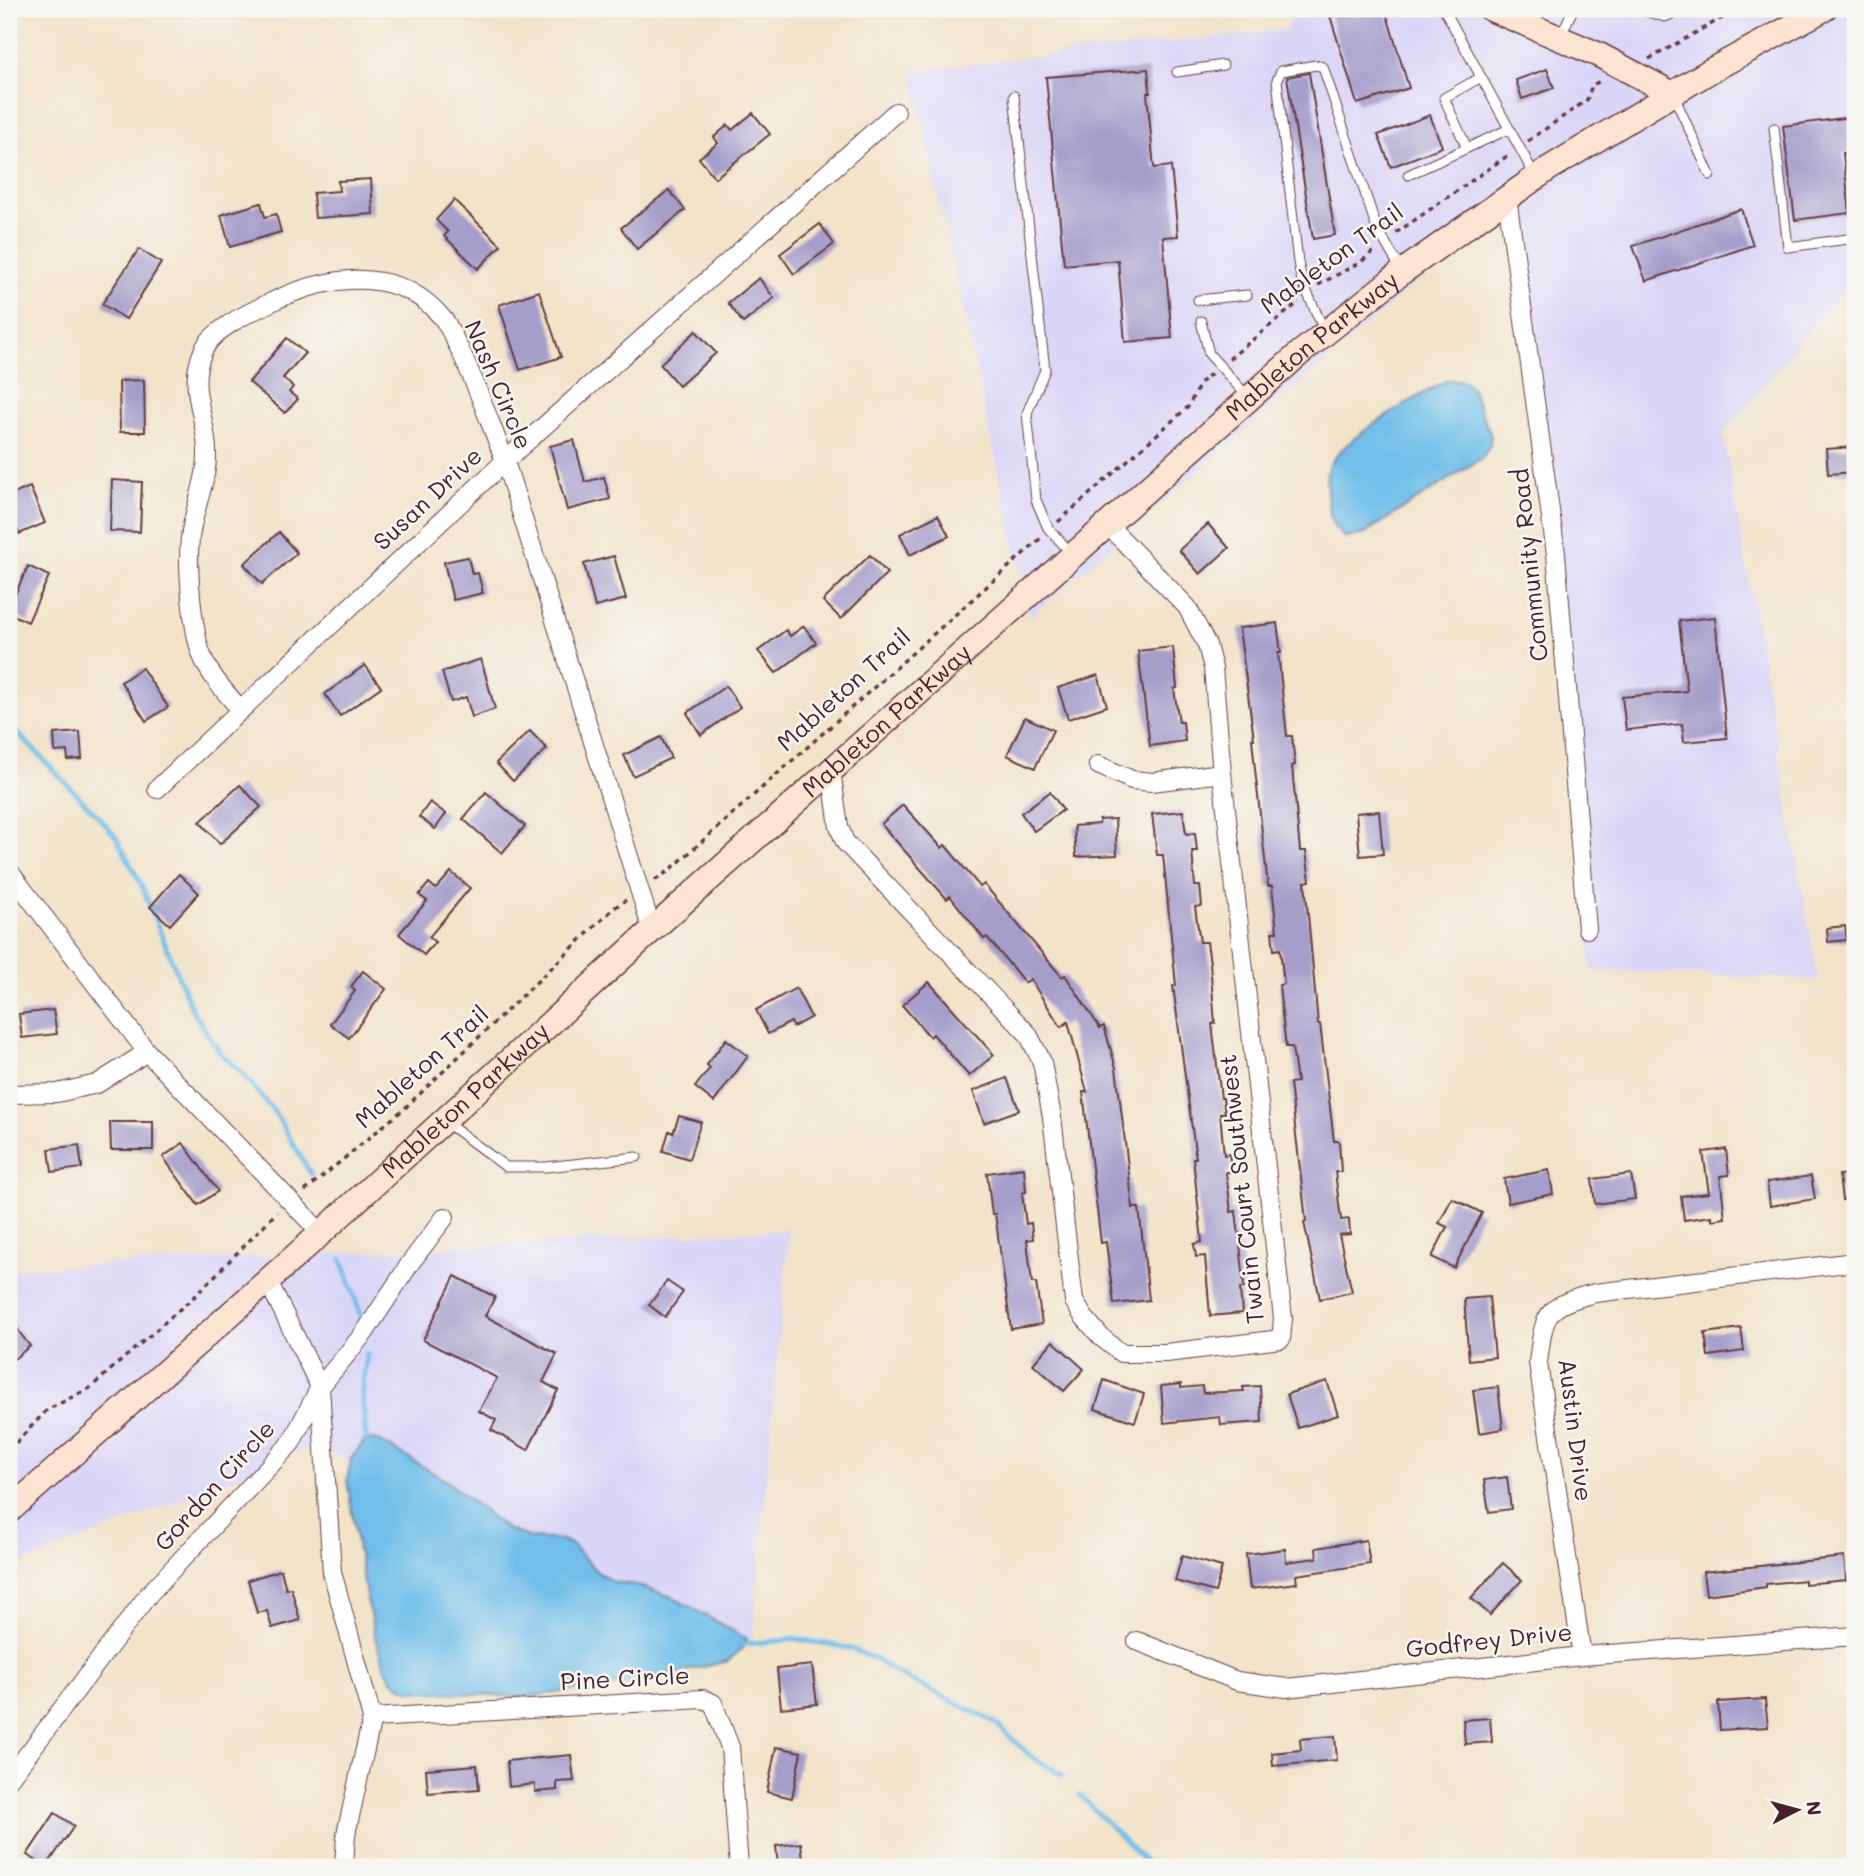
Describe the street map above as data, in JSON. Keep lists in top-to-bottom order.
{
  "streets": {
    "main road": ["Mableton Parkway"],
    "street": [
      "Nash Circle",
      "Susan Drive",
      "Community Road",
      "Twain Court Southwest",
      "Austin Drive",
      "Gordon Circle",
      "Godfrey Drive",
      "Pine Circle"
    ],
    "path": ["Mableton Trail"]
  },
  "crossings": [
    ["Mableton Trail", "Nash Circle"],
    ["Mableton Parkway", "Nash Circle"],
    ["Mableton Parkway", "Community Road"],
    ["Mableton Parkway", "Twain Court Southwest"],
    ["Nash Circle", "Susan Drive"],
    ["Austin Drive", "Godfrey Drive"]
  ],
  "north": "right"
}
